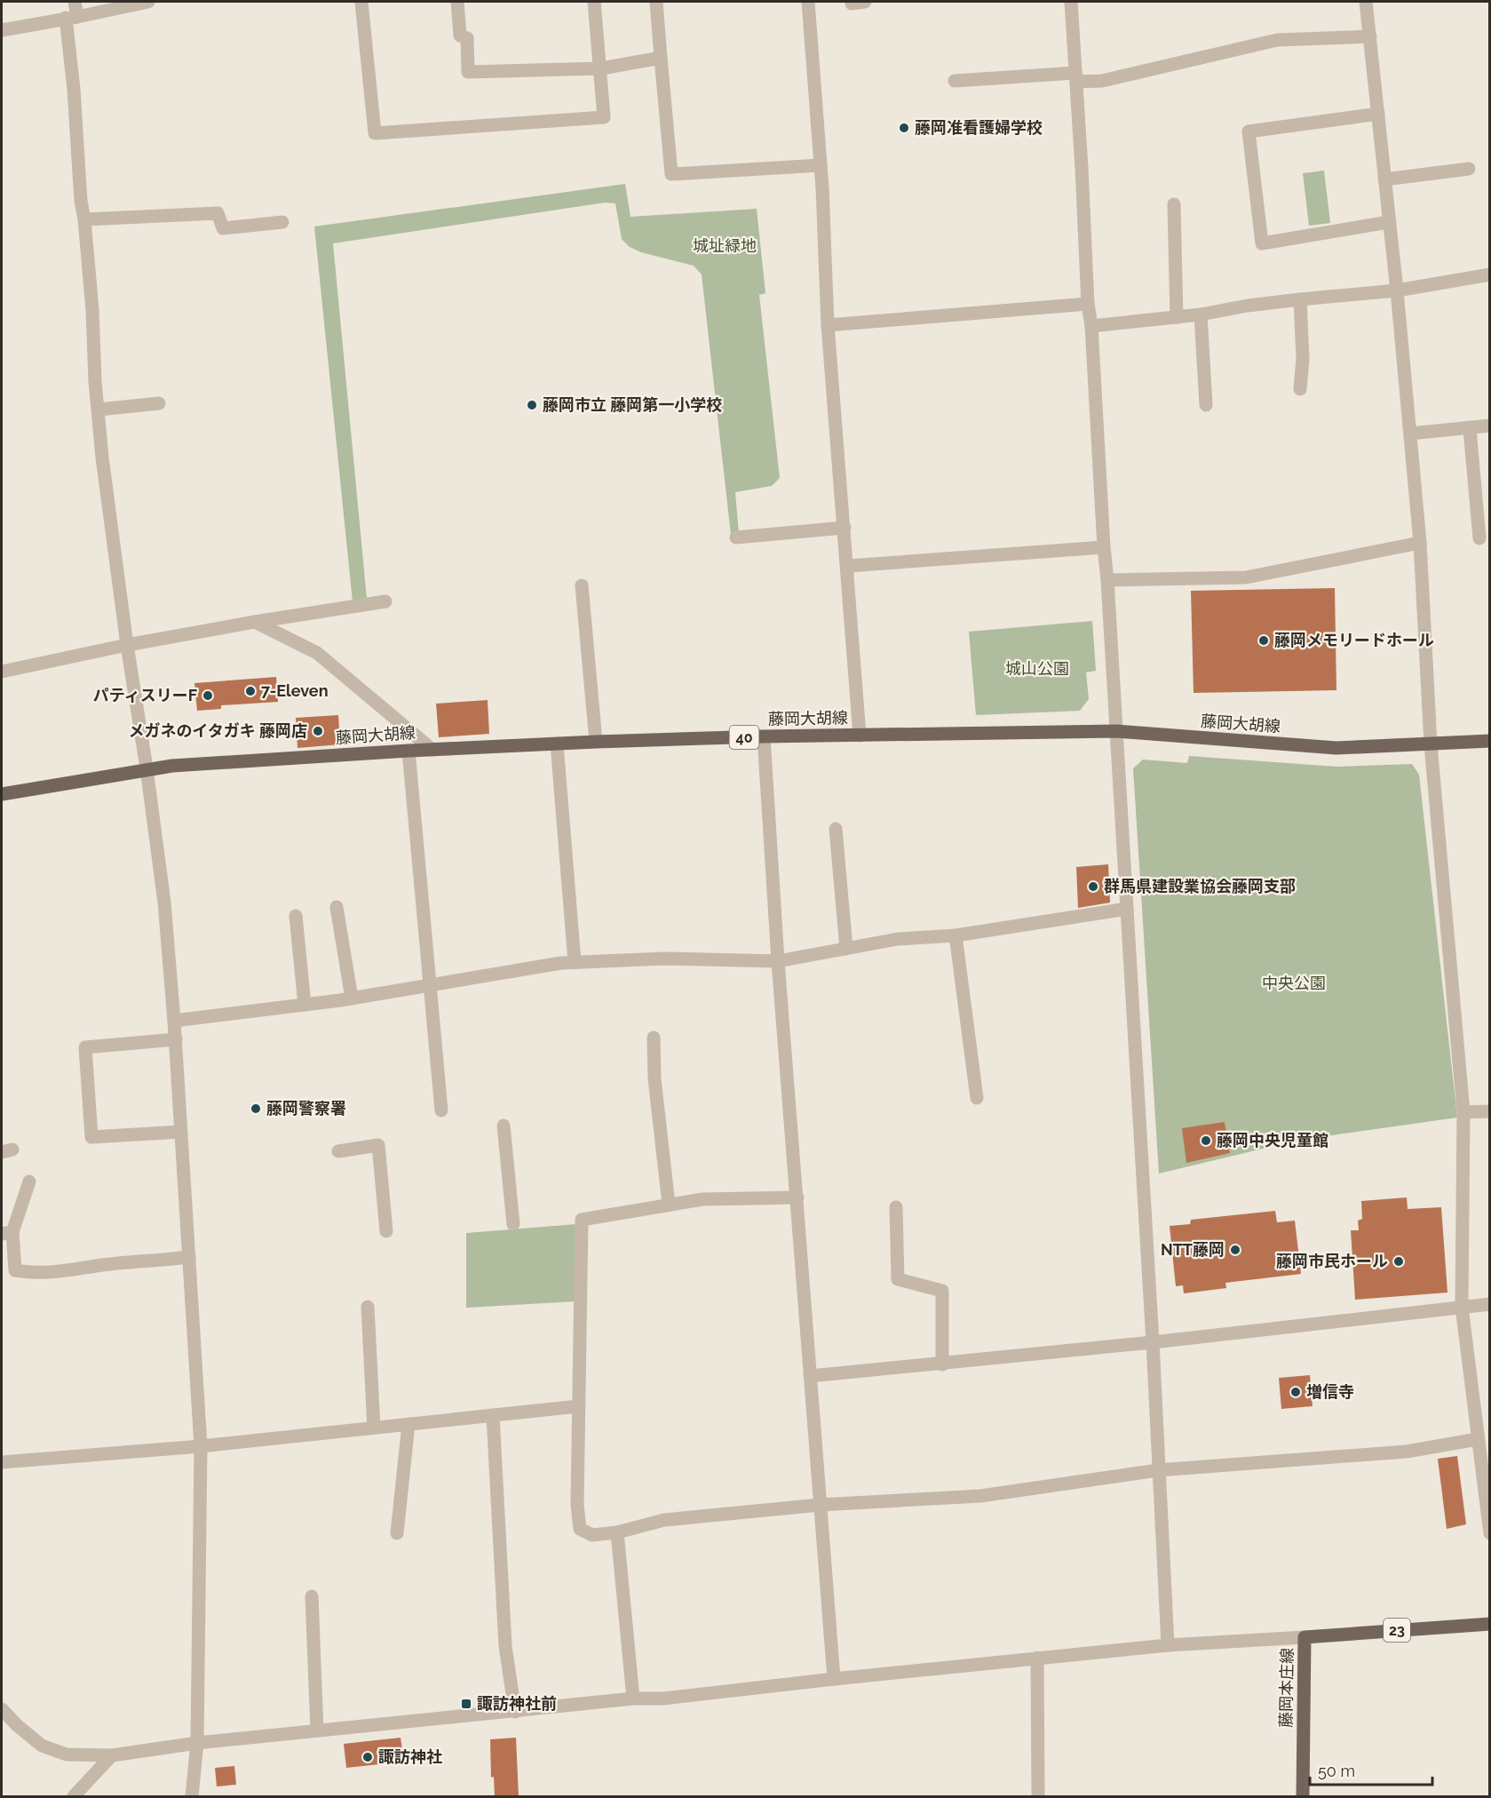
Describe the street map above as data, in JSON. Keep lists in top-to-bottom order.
{
  "streets": {
    "main road": [
      "藤岡大胡線",
      "40",
      "23",
      "藤岡本庄線"
    ]
  },
  "parks": ["城址緑地", "城山公園", "中央公園"],
  "places": {
    "other": [
      "藤岡准看護婦学校",
      "藤岡市立 藤岡第一小学校",
      "藤岡メモリードホール",
      "7-Eleven",
      "パティスリーF",
      "メガネのイタガキ 藤岡店",
      "群馬県建設業協会藤岡支部",
      "藤岡警察署",
      "藤岡中央児童館",
      "NTT藤岡",
      "藤岡市民ホール",
      "増信寺",
      "諏訪神社"
    ],
    "transit": ["諏訪神社前"]
  },
  "scale_bar": "50 m"
}
